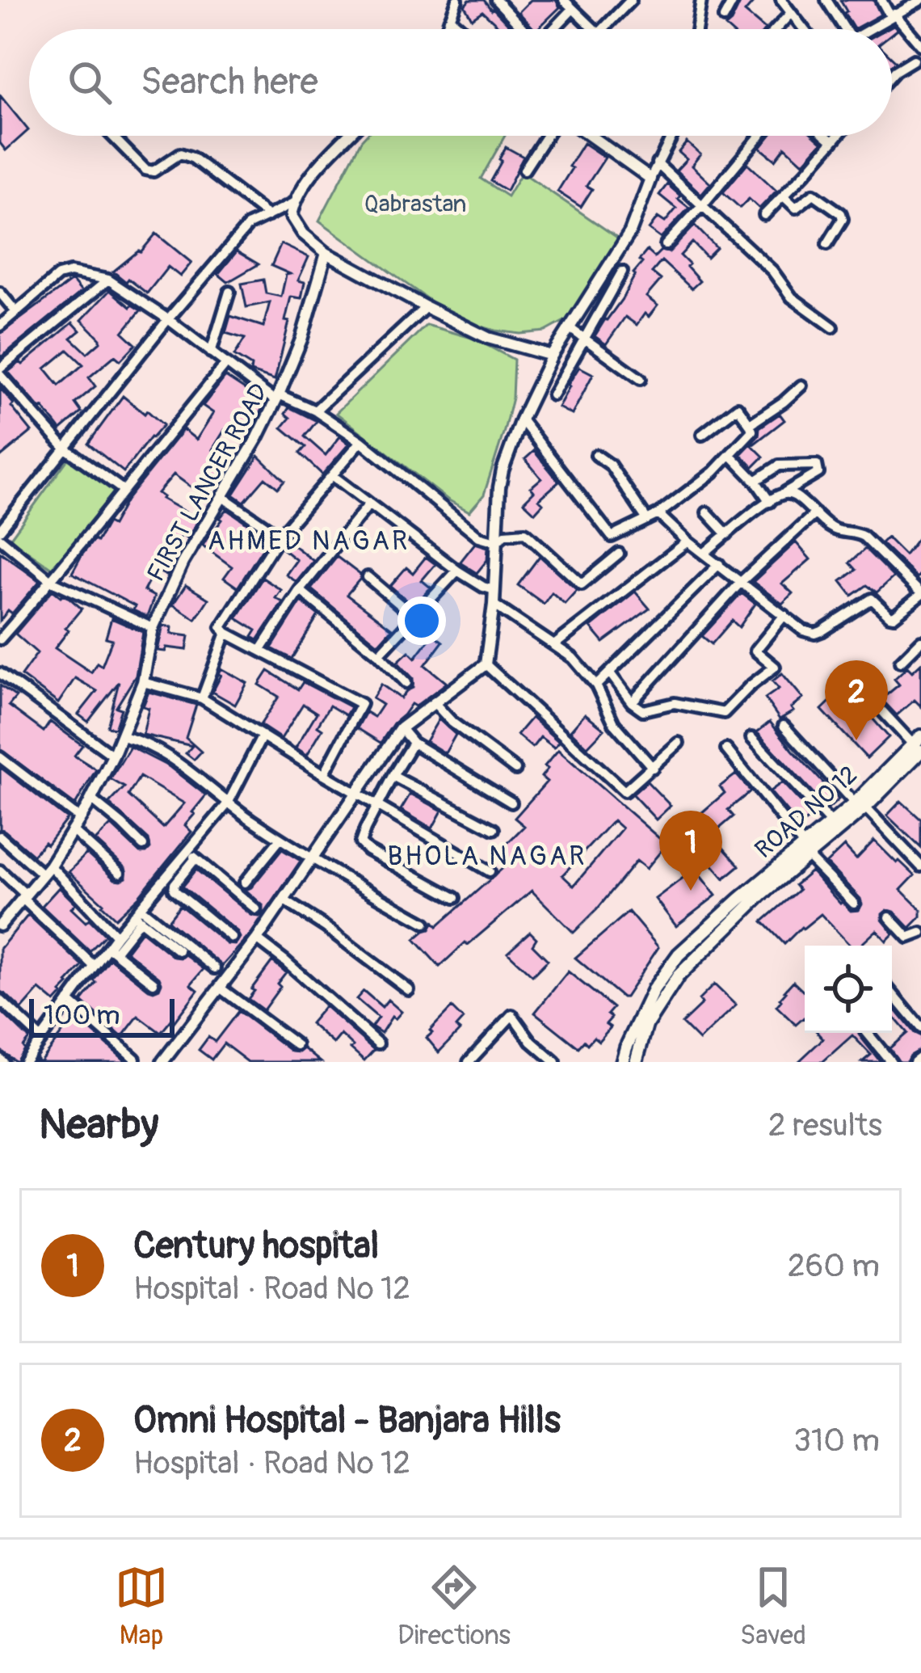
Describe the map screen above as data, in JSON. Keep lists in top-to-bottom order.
{
  "streets": {
    "main road": ["ROAD NO 12"],
    "street": ["FIRST LANCER ROAD"]
  },
  "districts": ["AHMED NAGAR", "BHOLA NAGAR"],
  "parks": ["Qabrastan"],
  "scale_bar": "100 m",
  "page": {
    "search": "Search here",
    "pins": ["2", "1"],
    "scale": "100 m",
    "heading": ["Nearby", "2 results"],
    "list": [
      {
        "mark": "1",
        "name": "Century hospital",
        "note": "Hospital · Road No 12",
        "value": "260 m"
      },
      {
        "mark": "2",
        "name": "Omni Hospital - Banjara Hills",
        "note": "Hospital · Road No 12",
        "value": "310 m"
      }
    ],
    "nav": ["Map", "Directions", "Saved"]
  }
}
